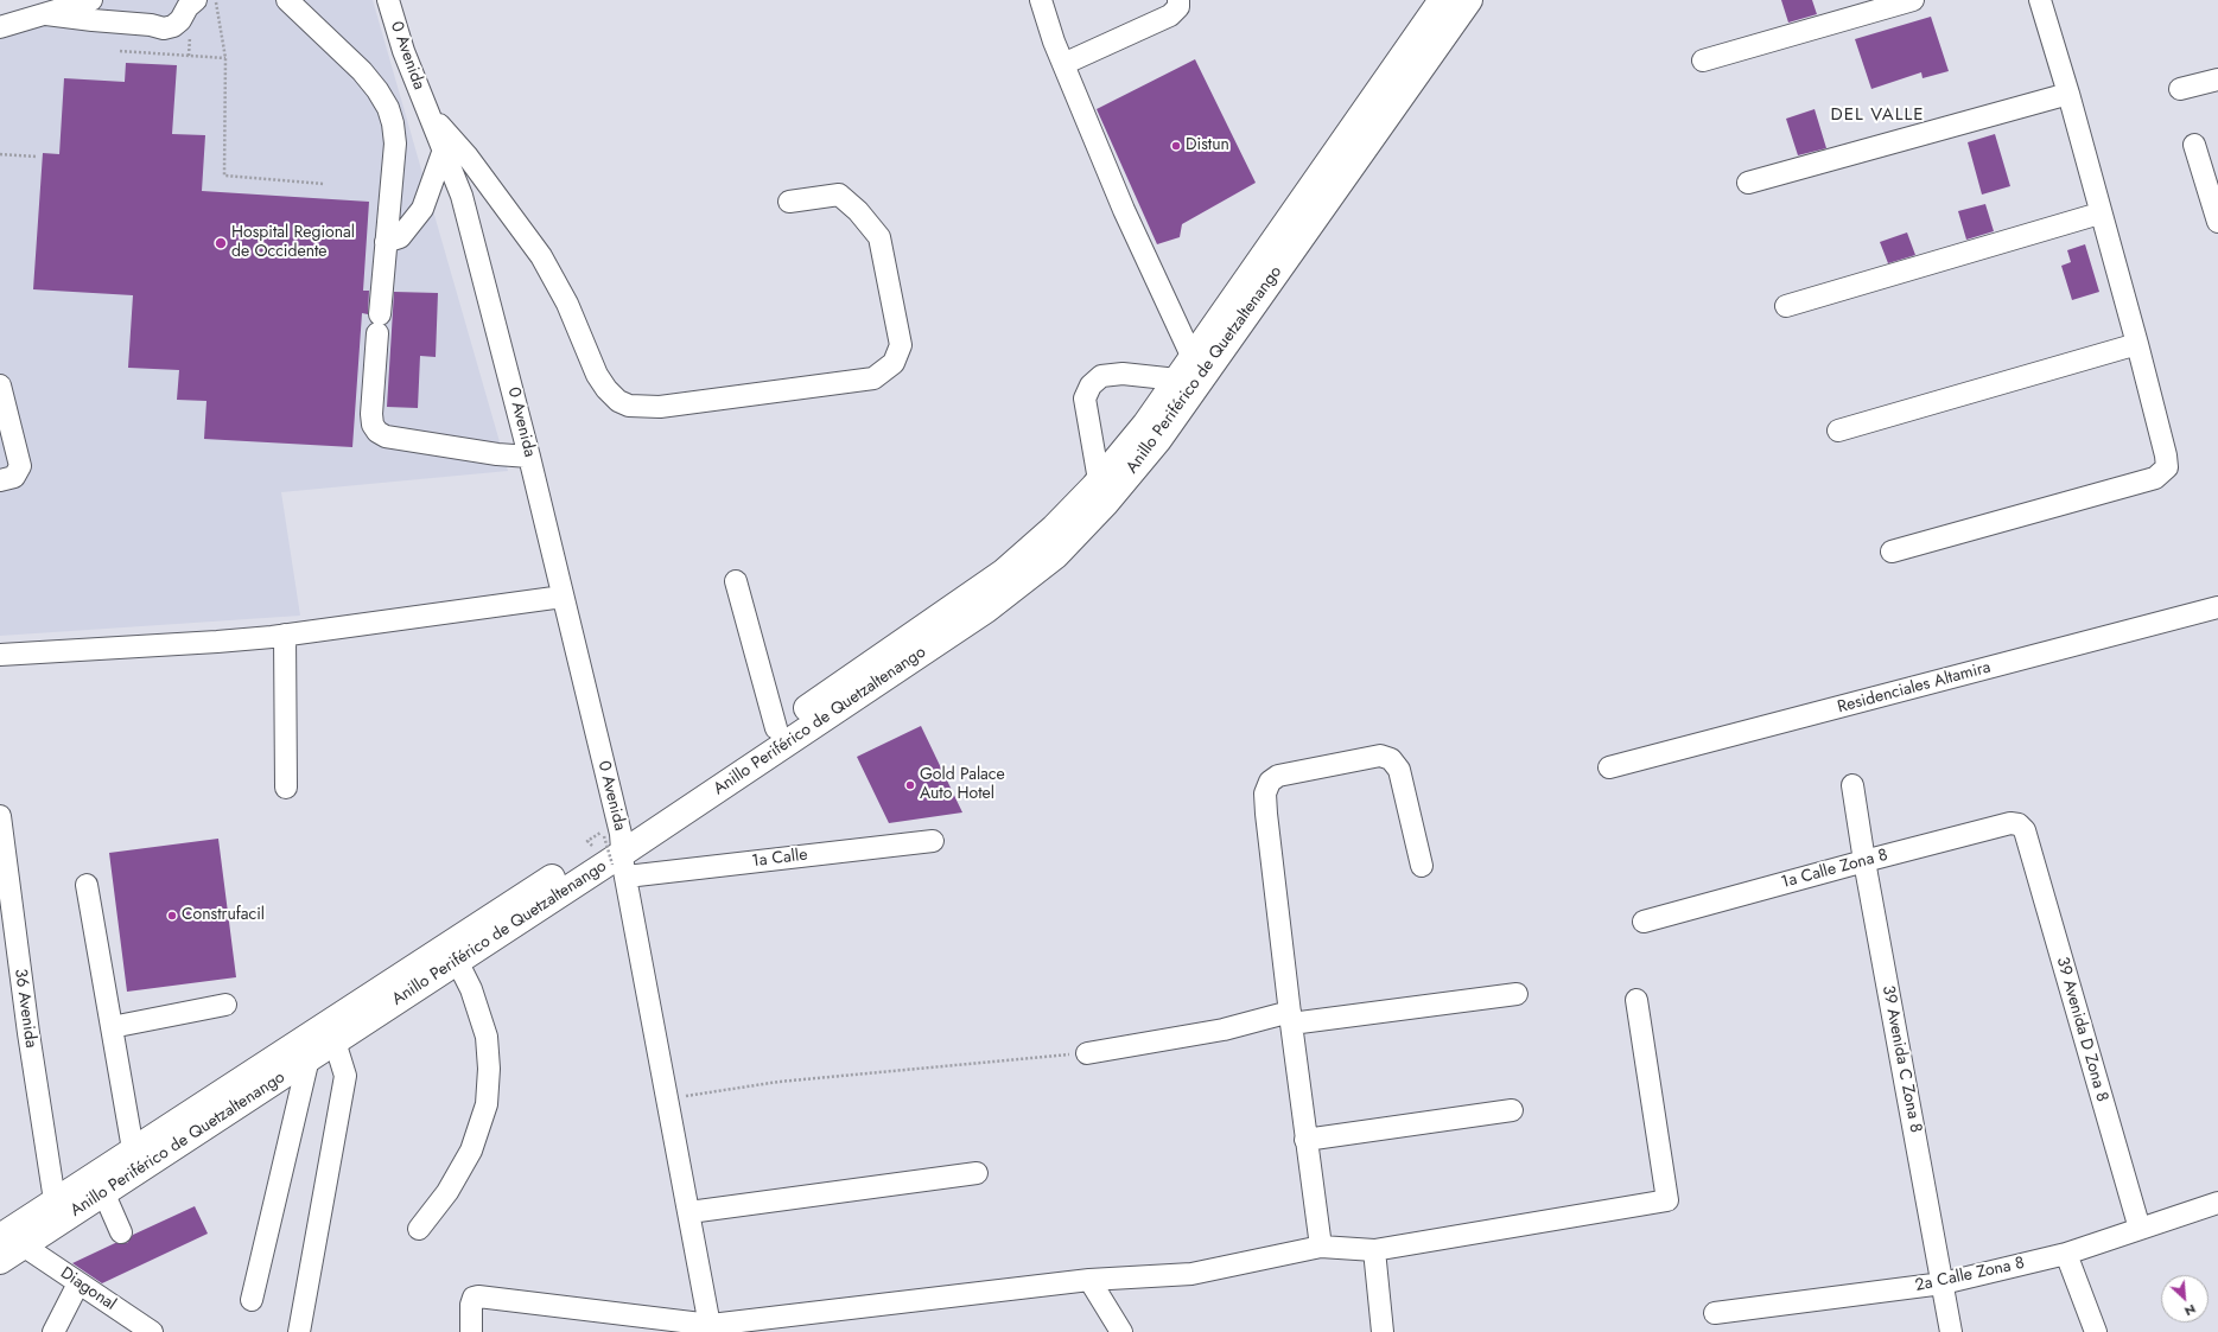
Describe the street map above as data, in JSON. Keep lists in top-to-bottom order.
{
  "streets": {
    "highway": ["Anillo Periférico de Quetzaltenango"],
    "street": [
      "0 Avenida",
      "Residenciales Altamira",
      "1a Calle",
      "1a Calle Zona 8",
      "36 Avenida",
      "39 Avenida D Zona 8",
      "39 Avenida C Zona 8",
      "2a Calle Zona 8",
      "Diagonal"
    ]
  },
  "crossings": [
    ["0 Avenida", "Anillo Periférico de Quetzaltenango"],
    ["0 Avenida", "1a Calle"],
    ["Anillo Periférico de Quetzaltenango", "1a Calle"],
    ["Anillo Periférico de Quetzaltenango", "36 Avenida"],
    ["Anillo Periférico de Quetzaltenango", "Diagonal"],
    ["1a Calle Zona 8", "39 Avenida D Zona 8"],
    ["1a Calle Zona 8", "39 Avenida C Zona 8"],
    ["39 Avenida D Zona 8", "2a Calle Zona 8"],
    ["39 Avenida C Zona 8", "2a Calle Zona 8"]
  ],
  "districts": ["DEL VALLE"],
  "places": [
    "Distun",
    "Hospital Regional de Occidente",
    "Gold Palace Auto Hotel",
    "Construfacil"
  ],
  "north": "bottom right"
}
